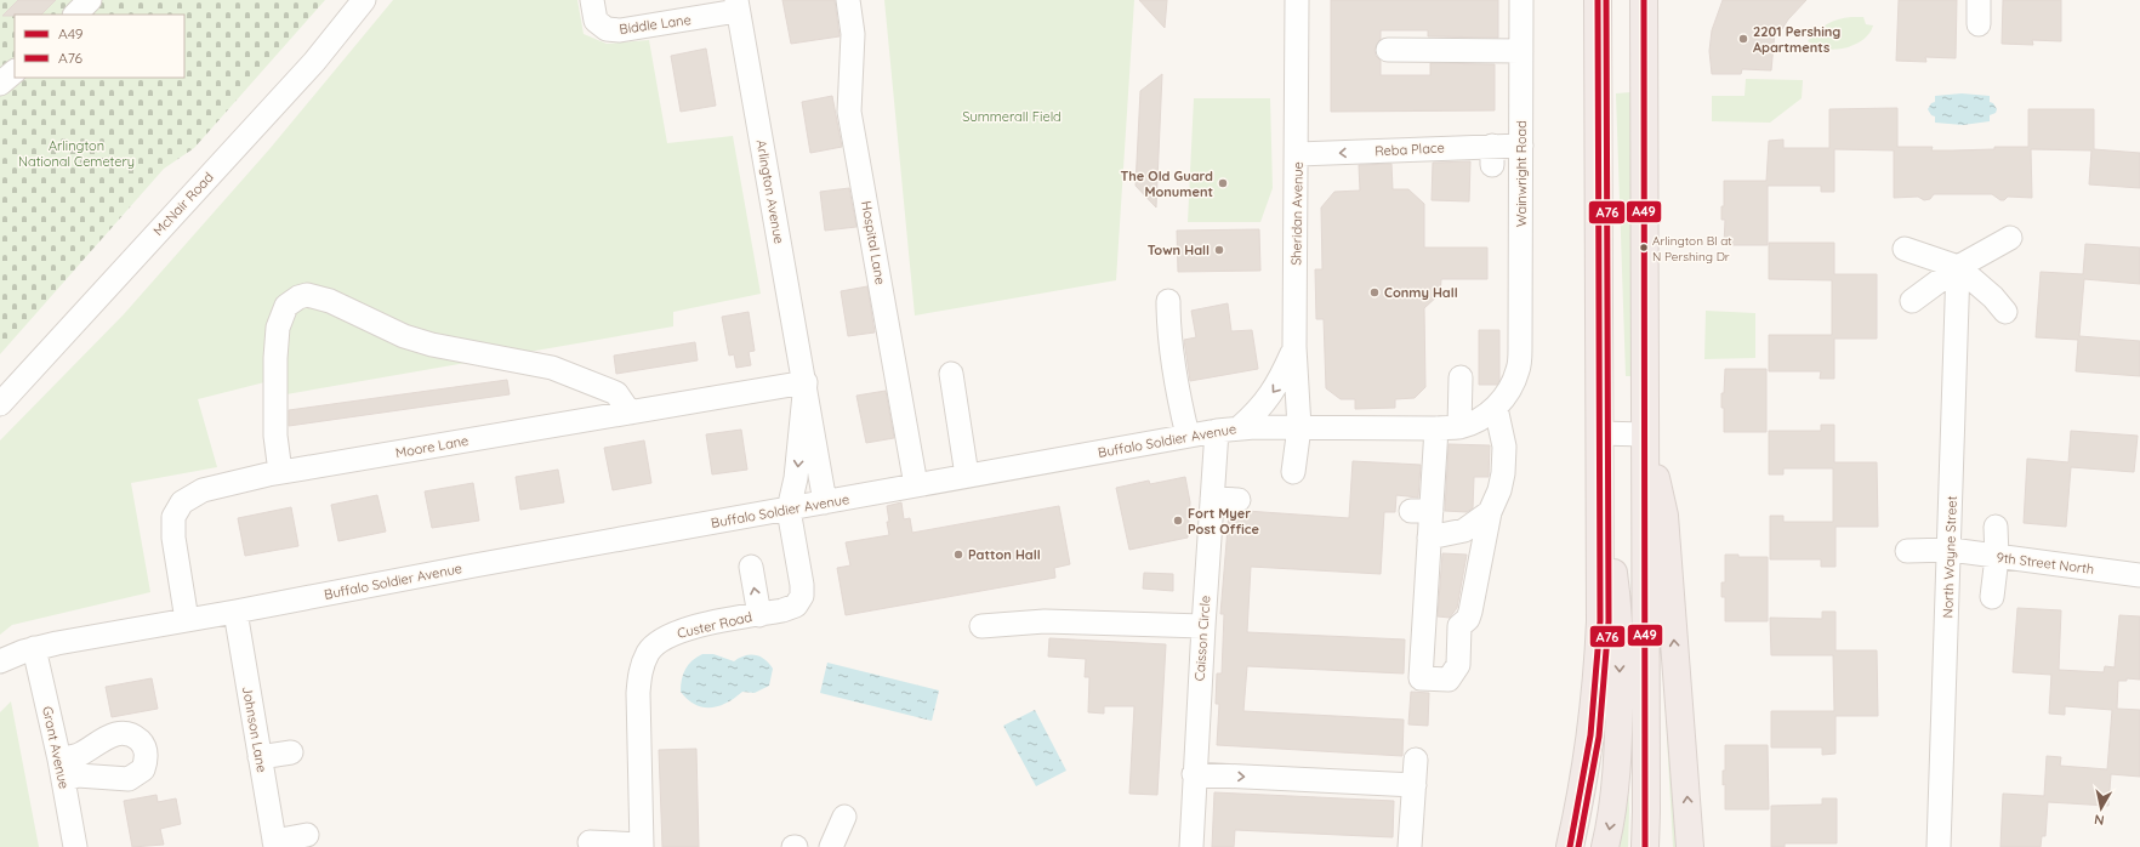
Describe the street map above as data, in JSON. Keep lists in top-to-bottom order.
{
  "streets": {
    "street": [
      "Biddle Lane",
      "Reba Place",
      "Wainwright Road",
      "Arlington Avenue",
      "McNair Road",
      "Sheridan Avenue",
      "Hospital Lane",
      "Buffalo Soldier Avenue",
      "Moore Lane",
      "North Wayne Street",
      "9th Street North",
      "Custer Road",
      "Caisson Circle",
      "Johnson Lane",
      "Grant Avenue"
    ]
  },
  "crossings": [
    ["Biddle Lane", "Arlington Avenue"],
    ["Reba Place", "Wainwright Road"],
    ["Reba Place", "Sheridan Avenue"],
    ["Wainwright Road", "Buffalo Soldier Avenue"],
    ["Arlington Avenue", "Buffalo Soldier Avenue"],
    ["Arlington Avenue", "Moore Lane"],
    ["Arlington Avenue", "Custer Road"],
    ["Sheridan Avenue", "Buffalo Soldier Avenue"],
    ["Hospital Lane", "Buffalo Soldier Avenue"],
    ["Buffalo Soldier Avenue", "Moore Lane"],
    ["Buffalo Soldier Avenue", "Custer Road"],
    ["Buffalo Soldier Avenue", "Caisson Circle"],
    ["Buffalo Soldier Avenue", "Johnson Lane"],
    ["Buffalo Soldier Avenue", "Grant Avenue"],
    ["North Wayne Street", "9th Street North"]
  ],
  "parks": ["Summerall Field", "Arlington National Cemetery"],
  "places": [
    "2201 Pershing Apartments",
    "The Old Guard Monument",
    "Arlington Bl at N Pershing Dr",
    "Town Hall",
    "Conmy Hall",
    "Fort Myer Post Office",
    "Patton Hall"
  ],
  "lines": ["transit line A49", "transit line A76"],
  "legend": ["A49", "A76"],
  "north": "bottom"
}
